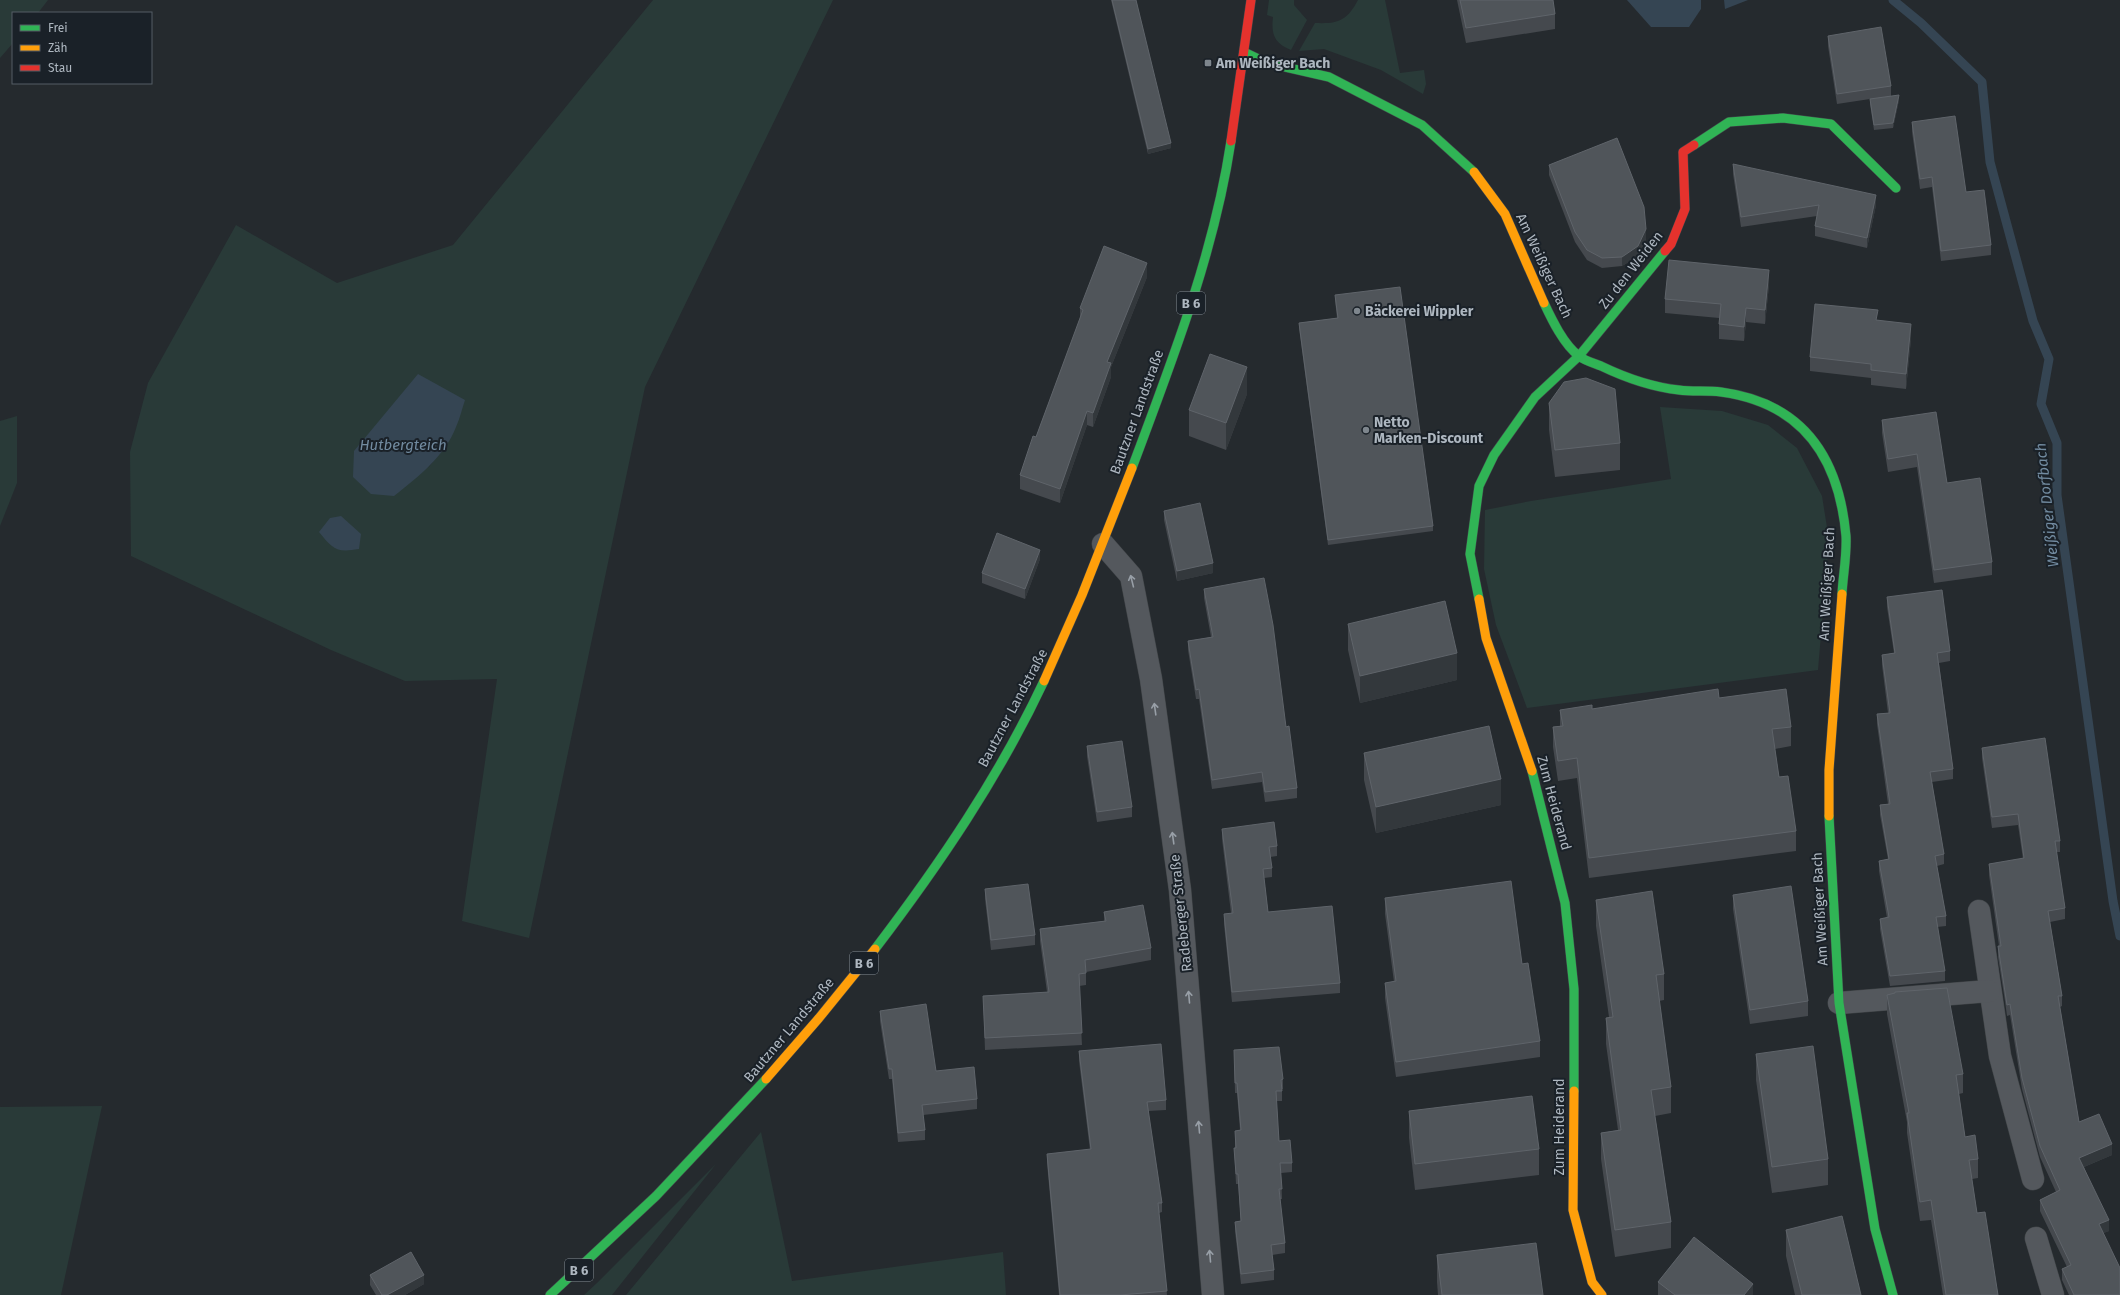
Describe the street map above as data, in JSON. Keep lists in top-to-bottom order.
{
  "streets": {
    "street": [
      "Am Weißiger Bach",
      "Zu den Weiden",
      "B 6",
      "Bautzner Landstraße",
      "Zum Heiderand",
      "Radeberger Straße"
    ]
  },
  "crossings": [
    ["Am Weißiger Bach", "Zu den Weiden"],
    ["Am Weißiger Bach", "Bautzner Landstraße"],
    ["Am Weißiger Bach", "Zum Heiderand"],
    ["Zu den Weiden", "Zum Heiderand"],
    ["Bautzner Landstraße", "Radeberger Straße"]
  ],
  "one_way": ["Radeberger Straße"],
  "water": ["Hutbergteich", "Weißiger Dorfbach"],
  "places": {
    "transit": ["Am Weißiger Bach"],
    "other": ["Bäckerei Wippler", "Netto Marken-Discount"]
  },
  "legend": ["Frei", "Zäh", "Stau"]
}
